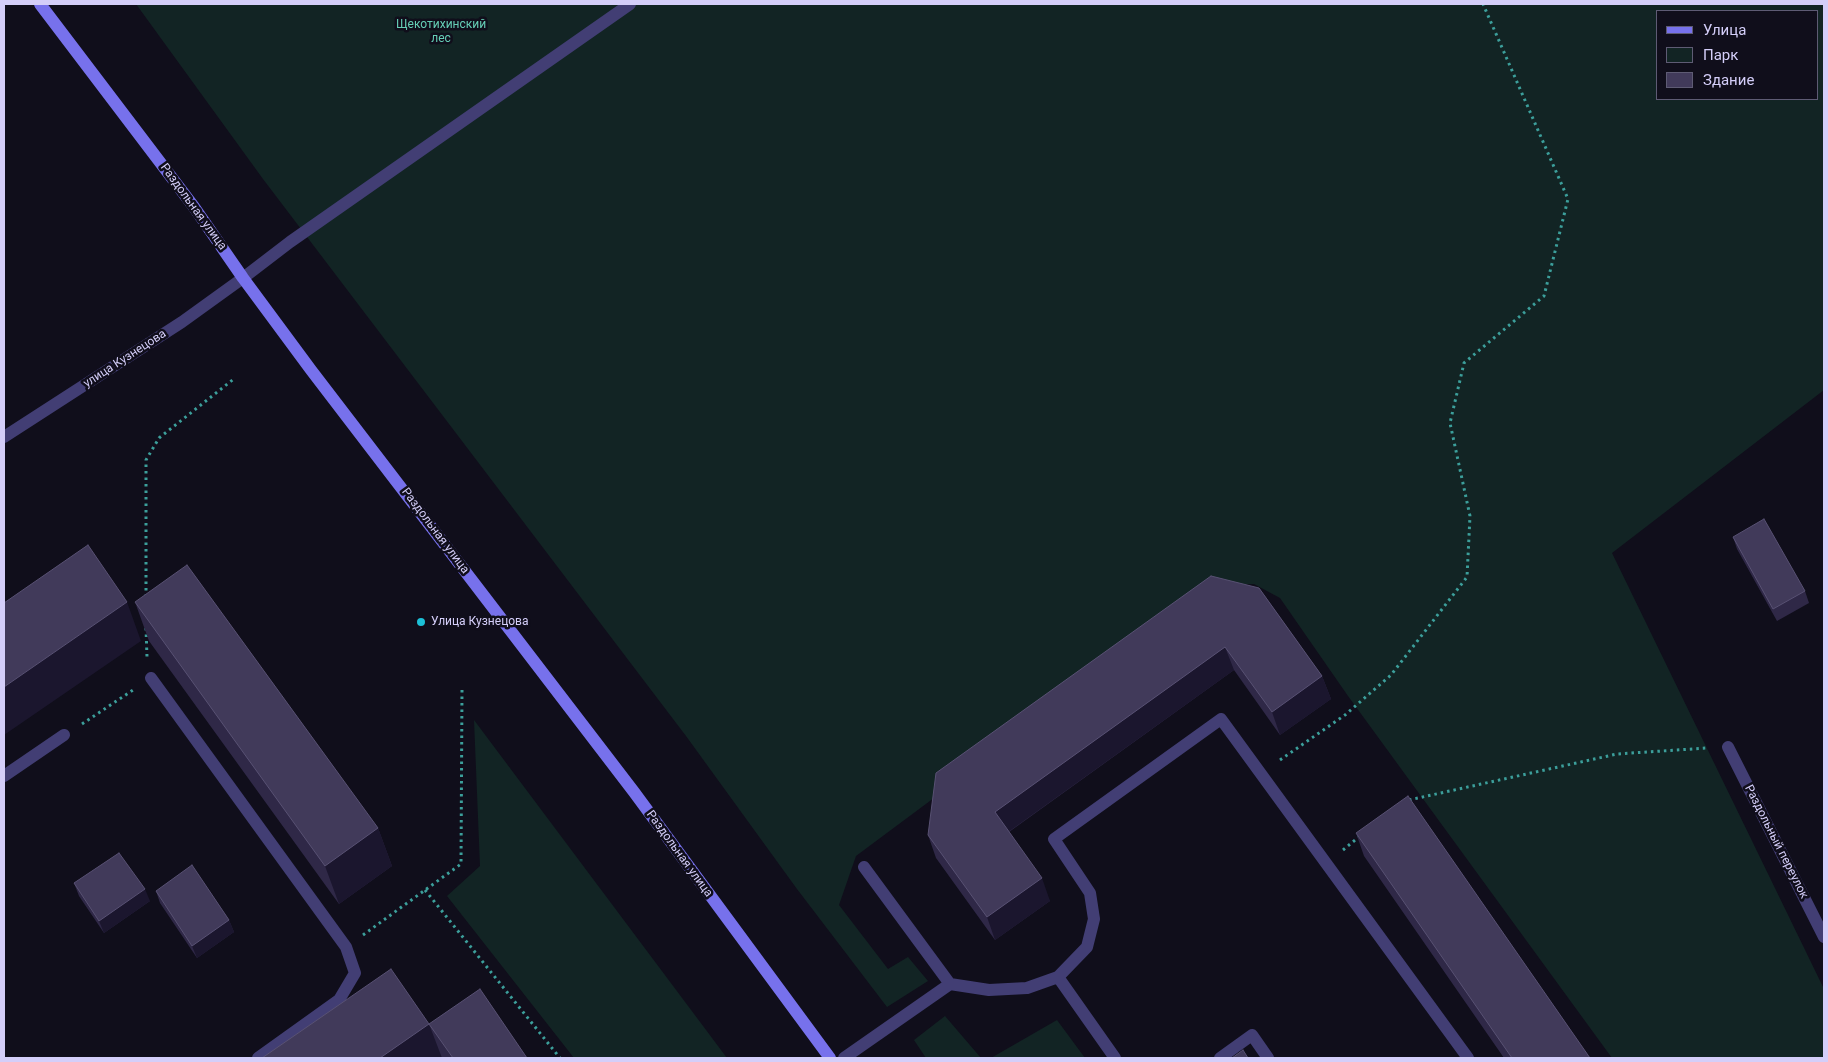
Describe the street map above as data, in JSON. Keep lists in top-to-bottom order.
{
  "streets": {
    "main road": ["Раздольная улица"],
    "street": ["улица Кузнецова", "Раздольный переулок"]
  },
  "crossings": [
    ["Раздольная улица", "улица Кузнецова"]
  ],
  "parks": ["Щекотихинский лес"],
  "places": ["Улица Кузнецова"],
  "legend": ["Улица", "Парк", "Здание"]
}
